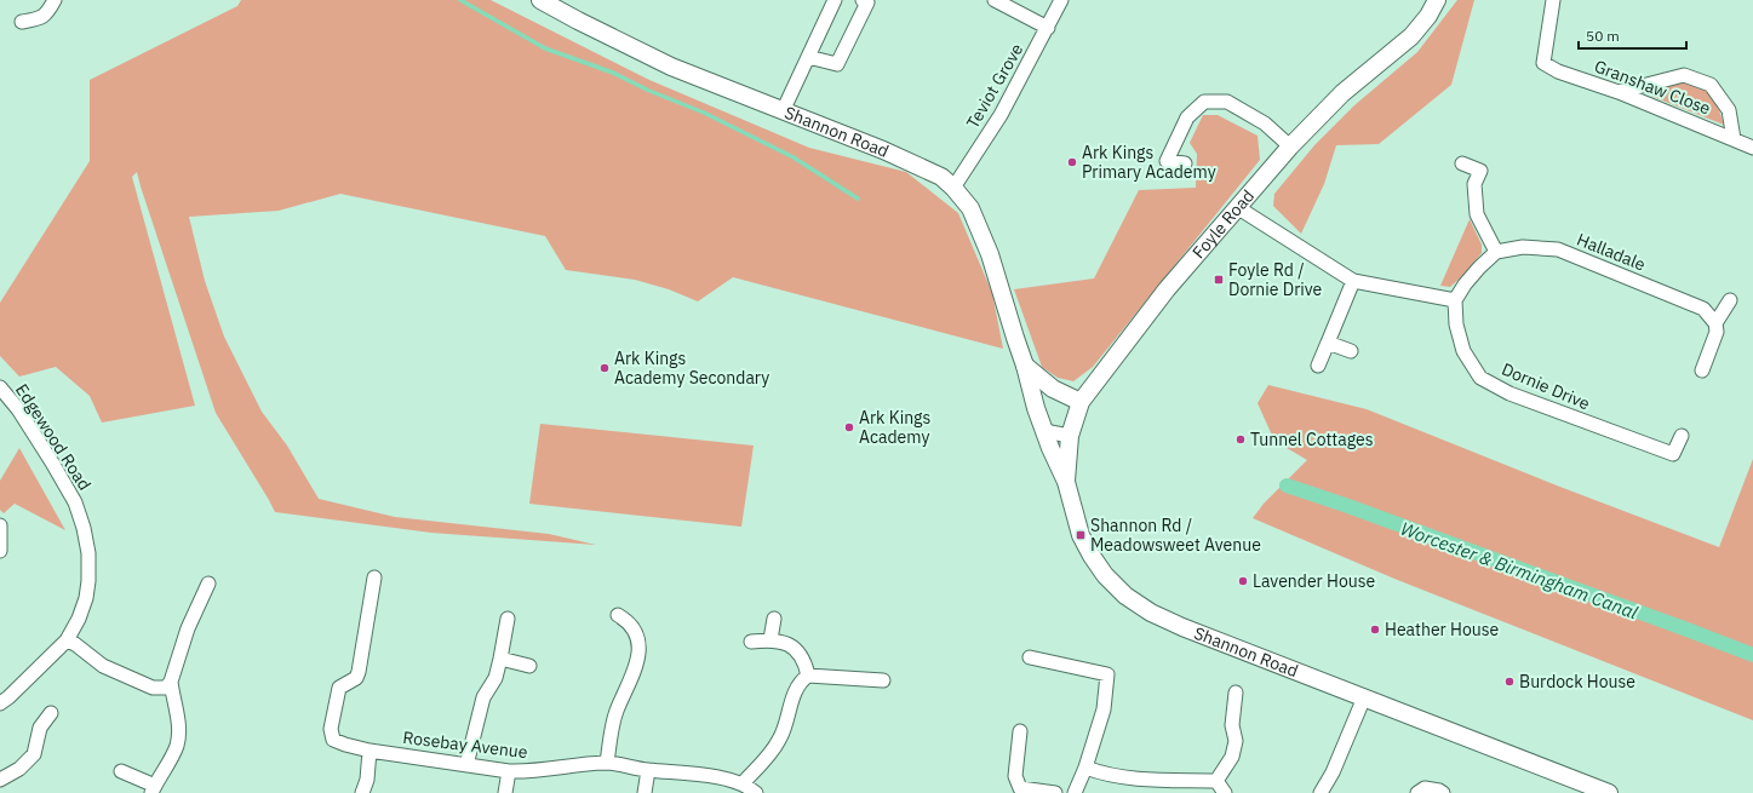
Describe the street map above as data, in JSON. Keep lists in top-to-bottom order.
{
  "streets": {
    "street": [
      "Teviot Grove",
      "Granshaw Close",
      "Shannon Road",
      "Foyle Road",
      "Halladale",
      "Dornie Drive",
      "Edgewood Road",
      "Rosebay Avenue"
    ]
  },
  "crossings": [
    ["Teviot Grove", "Shannon Road"],
    ["Shannon Road", "Foyle Road"]
  ],
  "water": ["Worcester & Birmingham Canal"],
  "places": {
    "other": [
      "Ark Kings Primary Academy",
      "Ark Kings Academy Secondary",
      "Ark Kings Academy",
      "Tunnel Cottages",
      "Lavender House",
      "Heather House",
      "Burdock House"
    ],
    "transit": ["Foyle Rd / Dornie Drive", "Shannon Rd / Meadowsweet Avenue"]
  },
  "scale_bar": "50 m"
}
